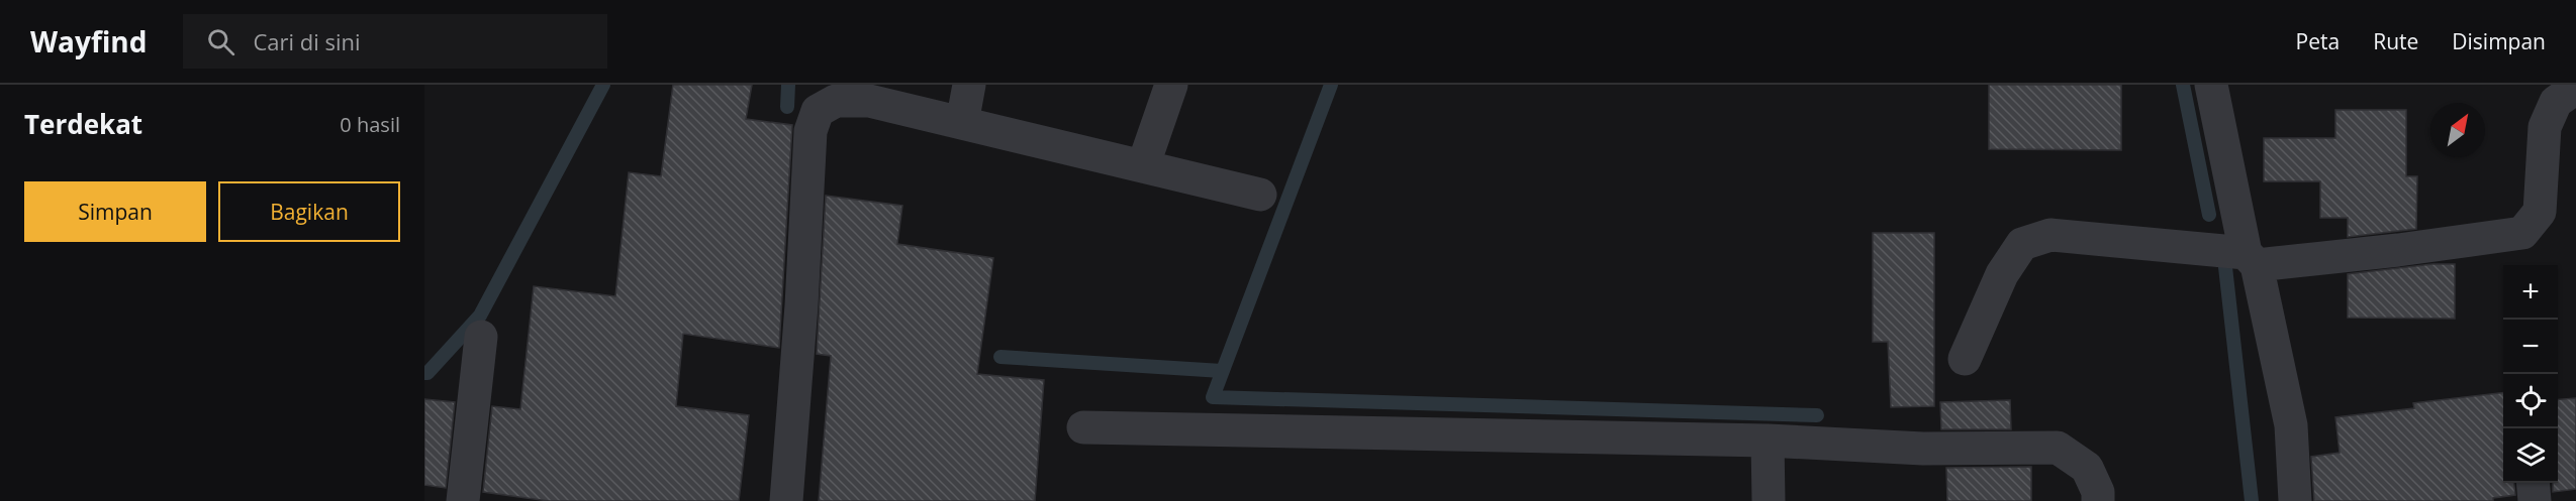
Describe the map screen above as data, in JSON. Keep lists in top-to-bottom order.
{
  "north": "top right",
  "page": {
    "header": "Wayfind",
    "search": "Cari di sini",
    "nav": ["Peta", "Rute", "Disimpan"],
    "heading": ["Terdekat", "0 hasil"],
    "buttons": ["Simpan", "Bagikan"],
    "map_buttons": ["+", "−"]
  }
}
